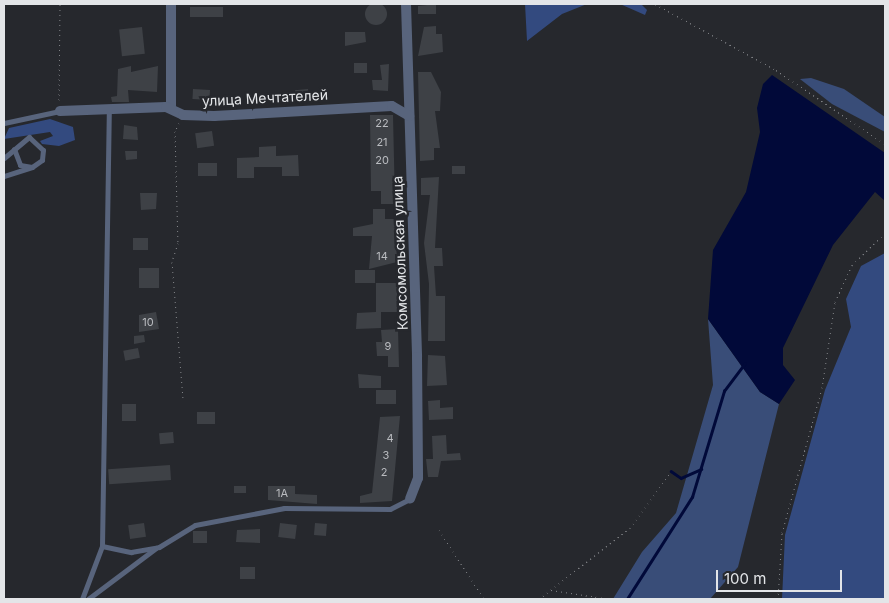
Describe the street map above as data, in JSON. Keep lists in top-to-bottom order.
{
  "streets": {
    "street": ["улица Мечтателей", "Комсомольская улица"]
  },
  "house_numbers": [
    "22",
    "21",
    "20",
    "14",
    "10",
    "9",
    "4",
    "3",
    "2",
    "1А"
  ],
  "scale_bar": "100 m"
}
